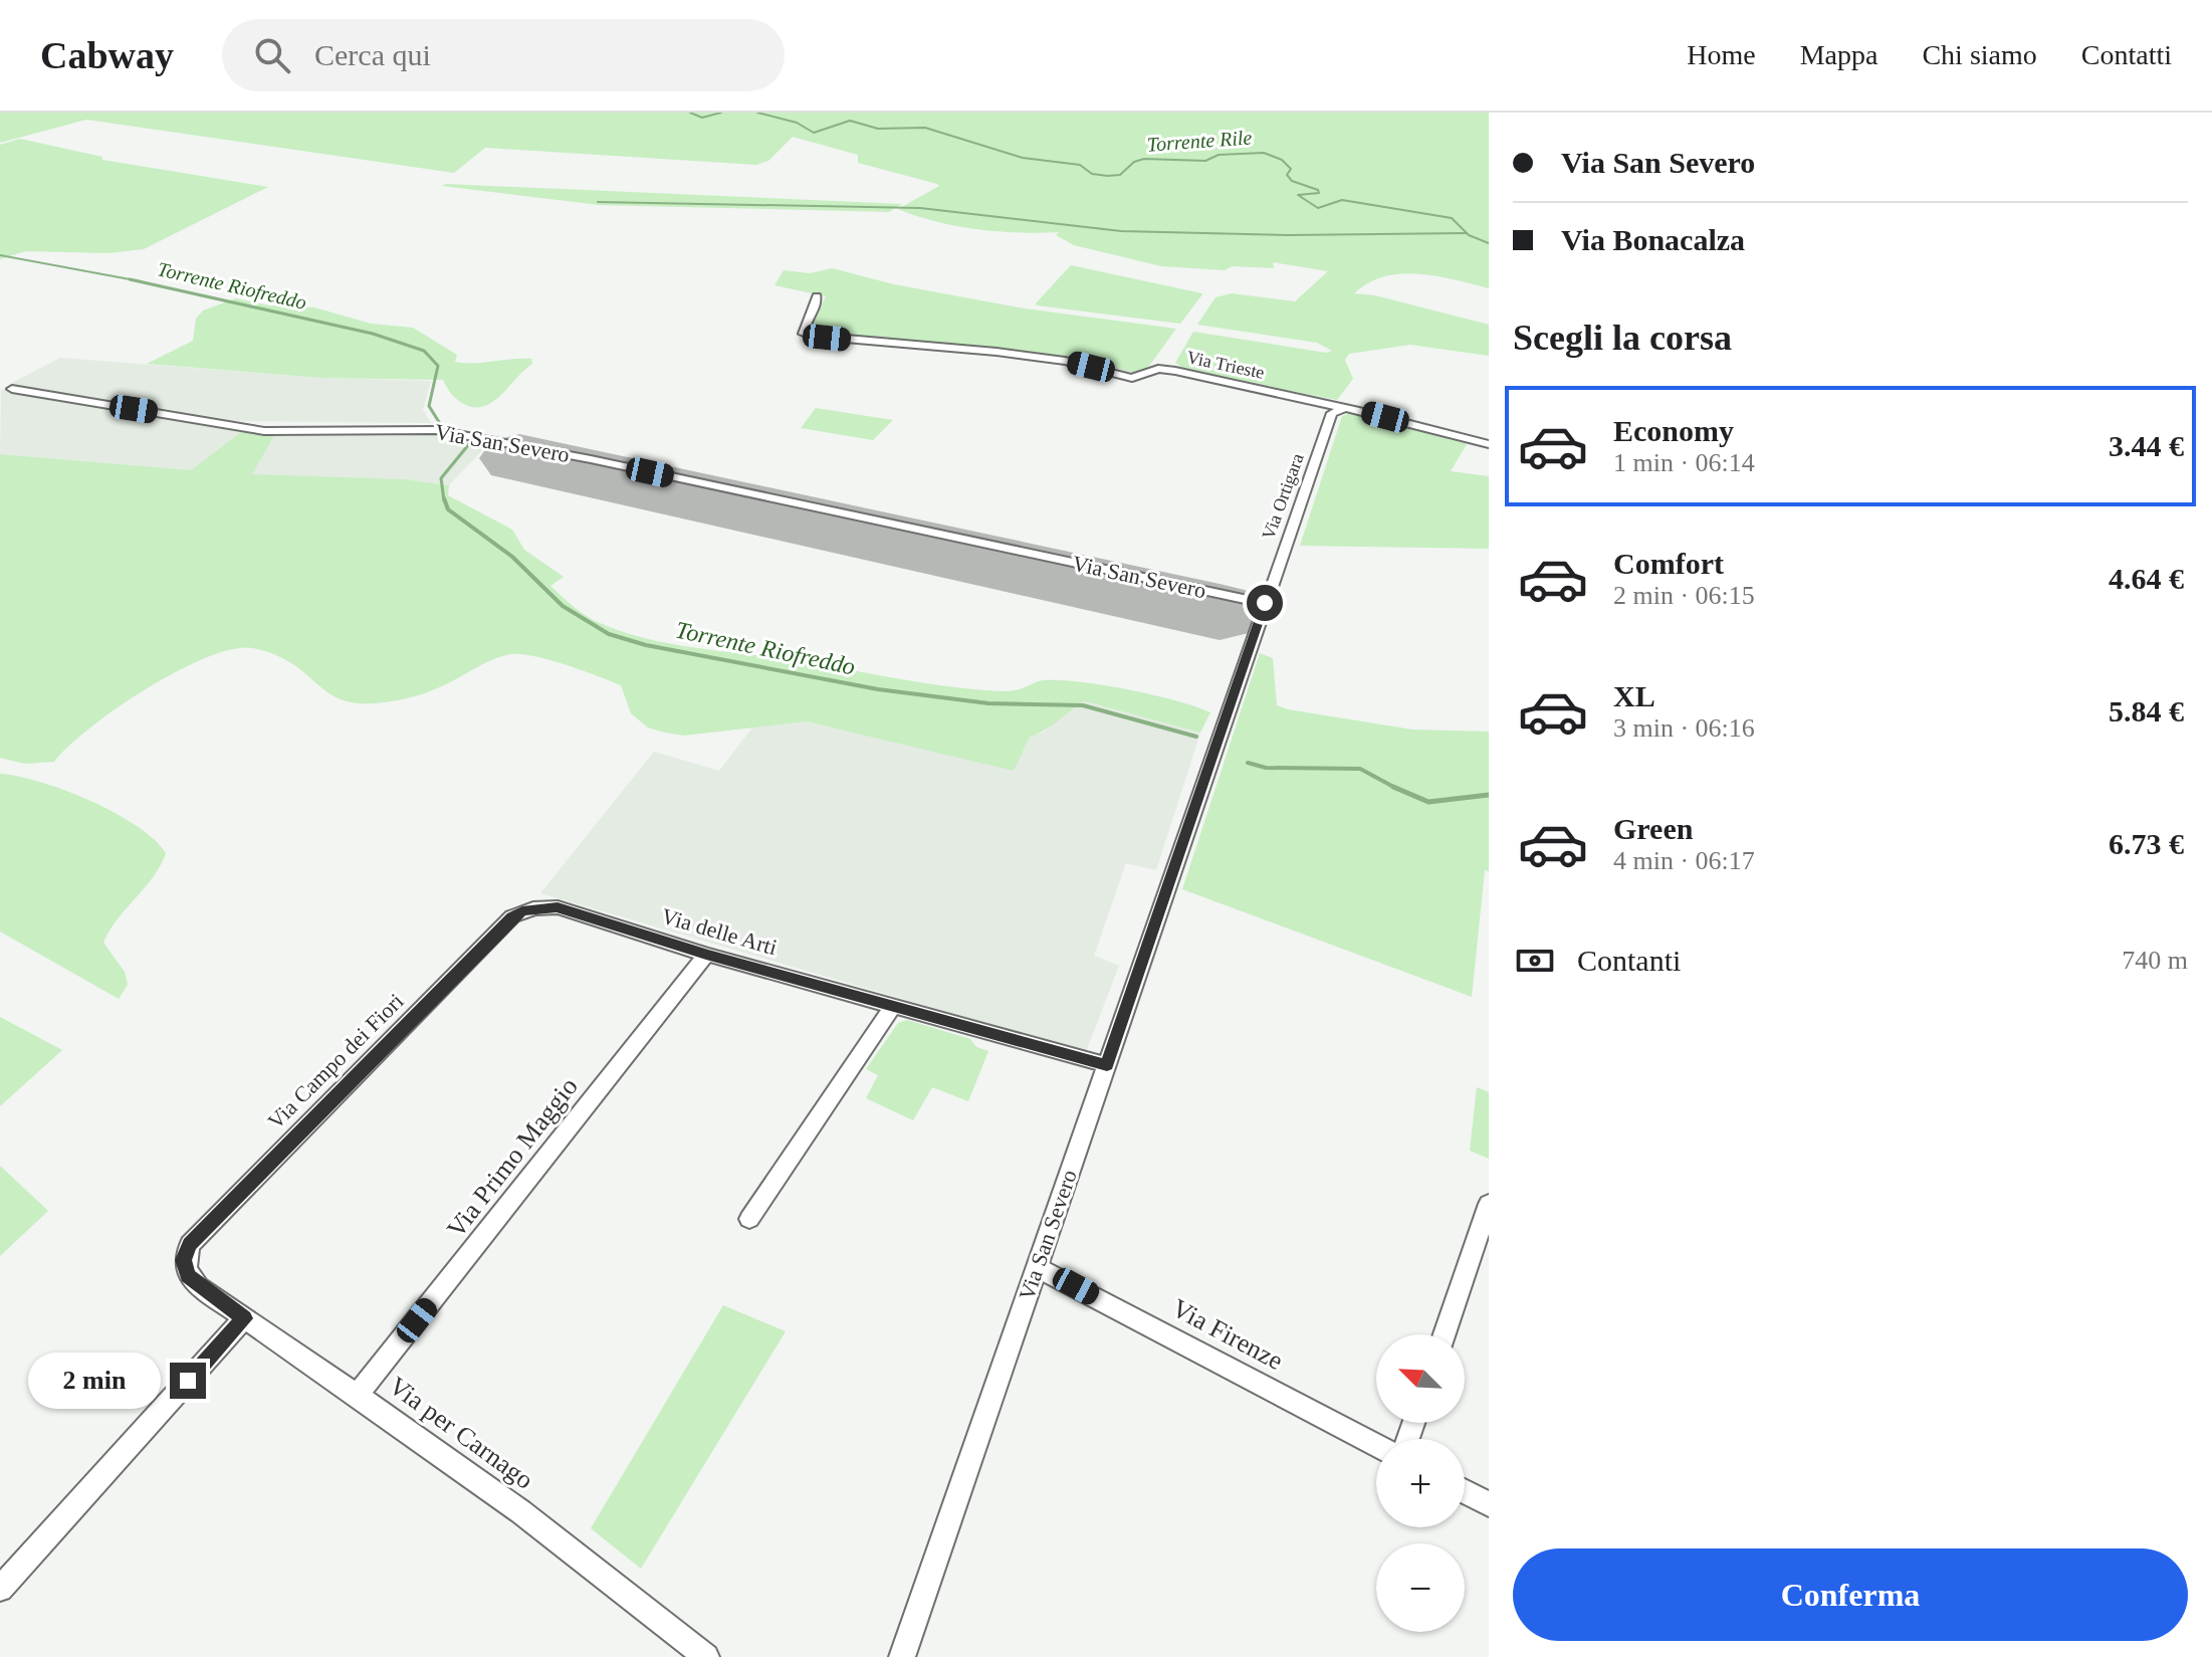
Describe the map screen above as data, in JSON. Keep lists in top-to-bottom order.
{
  "streets": {
    "street": [
      "Via Trieste",
      "Via San Severo",
      "Via Ortigara",
      "Via delle Arti",
      "Via Campo dei Fiori",
      "Via Primo Maggio",
      "Via Firenze",
      "Via per Carnago"
    ]
  },
  "crossings": [
    ["Via Trieste", "Via Ortigara"],
    ["Via San Severo", "Via Ortigara"],
    ["Via San Severo", "Via delle Arti"],
    ["Via San Severo", "Via Firenze"],
    ["Via delle Arti", "Via Campo dei Fiori"],
    ["Via delle Arti", "Via Primo Maggio"],
    ["Via Campo dei Fiori", "Via per Carnago"],
    ["Via Primo Maggio", "Via per Carnago"]
  ],
  "water": ["Torrente Rile", "Torrente Riofreddo"],
  "north": "top left",
  "page": {
    "header": "Cabway",
    "search": "Cerca qui",
    "nav": [
      "Home",
      "Mappa",
      "Chi siamo",
      "Contatti"
    ],
    "banner": ["Via San Severo", "Via Bonacalza"],
    "heading": "Scegli la corsa",
    "list": [
      {
        "name": "Economy",
        "note": "1 min · 06:14",
        "value": "3.44 €"
      },
      {
        "name": "Comfort",
        "note": "2 min · 06:15",
        "value": "4.64 €"
      },
      {
        "name": "XL",
        "note": "3 min · 06:16",
        "value": "5.84 €"
      },
      {
        "name": "Green",
        "note": "4 min · 06:17",
        "value": "6.73 €"
      }
    ],
    "pay": ["Contanti", "740 m"],
    "map_buttons": ["+", "−"],
    "bubble": "2 min",
    "buttons": "Conferma"
  }
}
